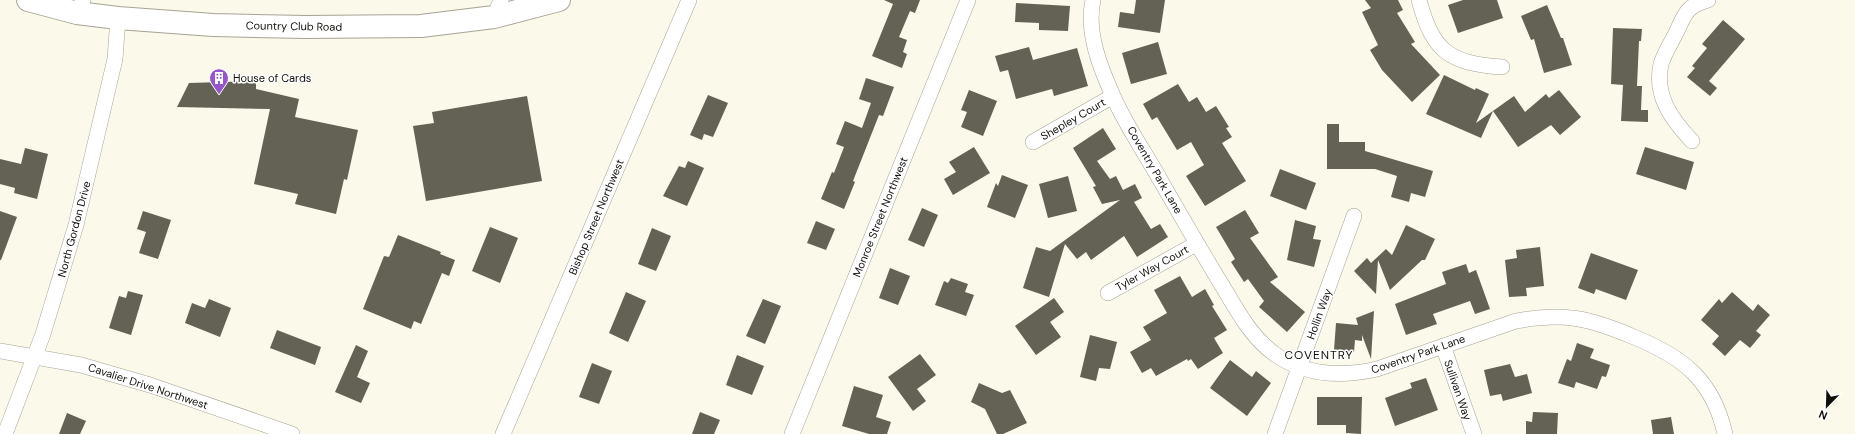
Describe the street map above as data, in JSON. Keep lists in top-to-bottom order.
{
  "streets": {
    "main road": ["Country Club Road"],
    "street": [
      "Shepley Court",
      "Coventry Park Lane",
      "Bishop Street Northwest",
      "Monroe Street Northwest",
      "North Gordon Drive",
      "Tyler Way Court",
      "Hollin Way",
      "Cavalier Drive Northwest",
      "Sullivan Way"
    ]
  },
  "crossings": [
    ["Country Club Road", "North Gordon Drive"],
    ["Shepley Court", "Coventry Park Lane"],
    ["Coventry Park Lane", "Tyler Way Court"],
    ["Coventry Park Lane", "Hollin Way"],
    ["Coventry Park Lane", "Sullivan Way"],
    ["North Gordon Drive", "Cavalier Drive Northwest"]
  ],
  "districts": ["COVENTRY"],
  "places": {
    "building": ["House of Cards"]
  },
  "north": "bottom left"
}
